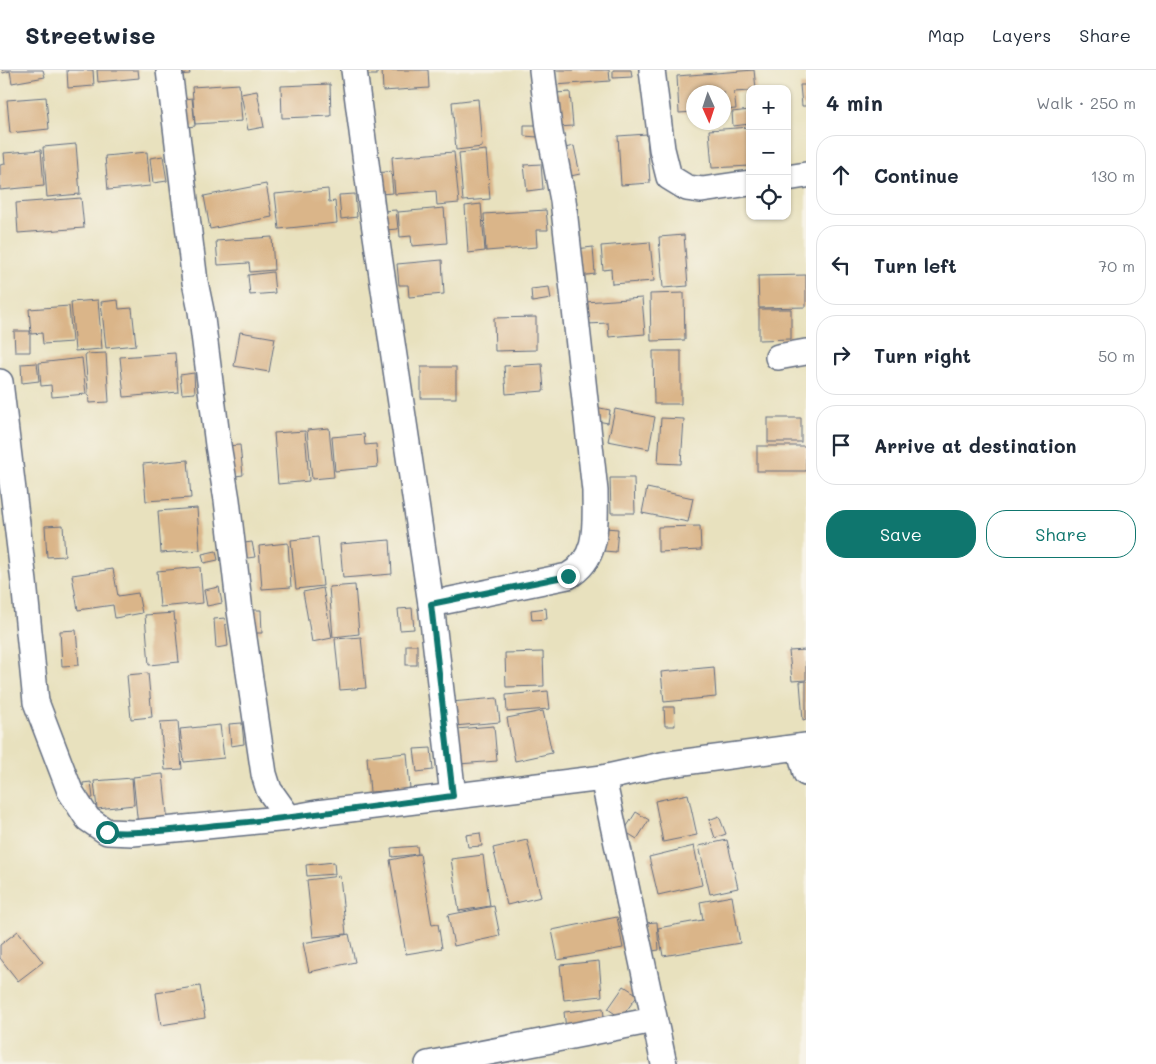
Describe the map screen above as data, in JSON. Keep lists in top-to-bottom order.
{
  "north": "bottom",
  "page": {
    "header": "Streetwise",
    "nav": ["Map", "Layers", "Share"],
    "heading": ["4 min", "Walk · 250 m"],
    "map_buttons": ["+", "−"],
    "list": [
      ["Continue", "130 m"],
      ["Turn left", "70 m"],
      ["Turn right", "50 m"],
      "Arrive at destination"
    ],
    "buttons": ["Save", "Share"]
  }
}
